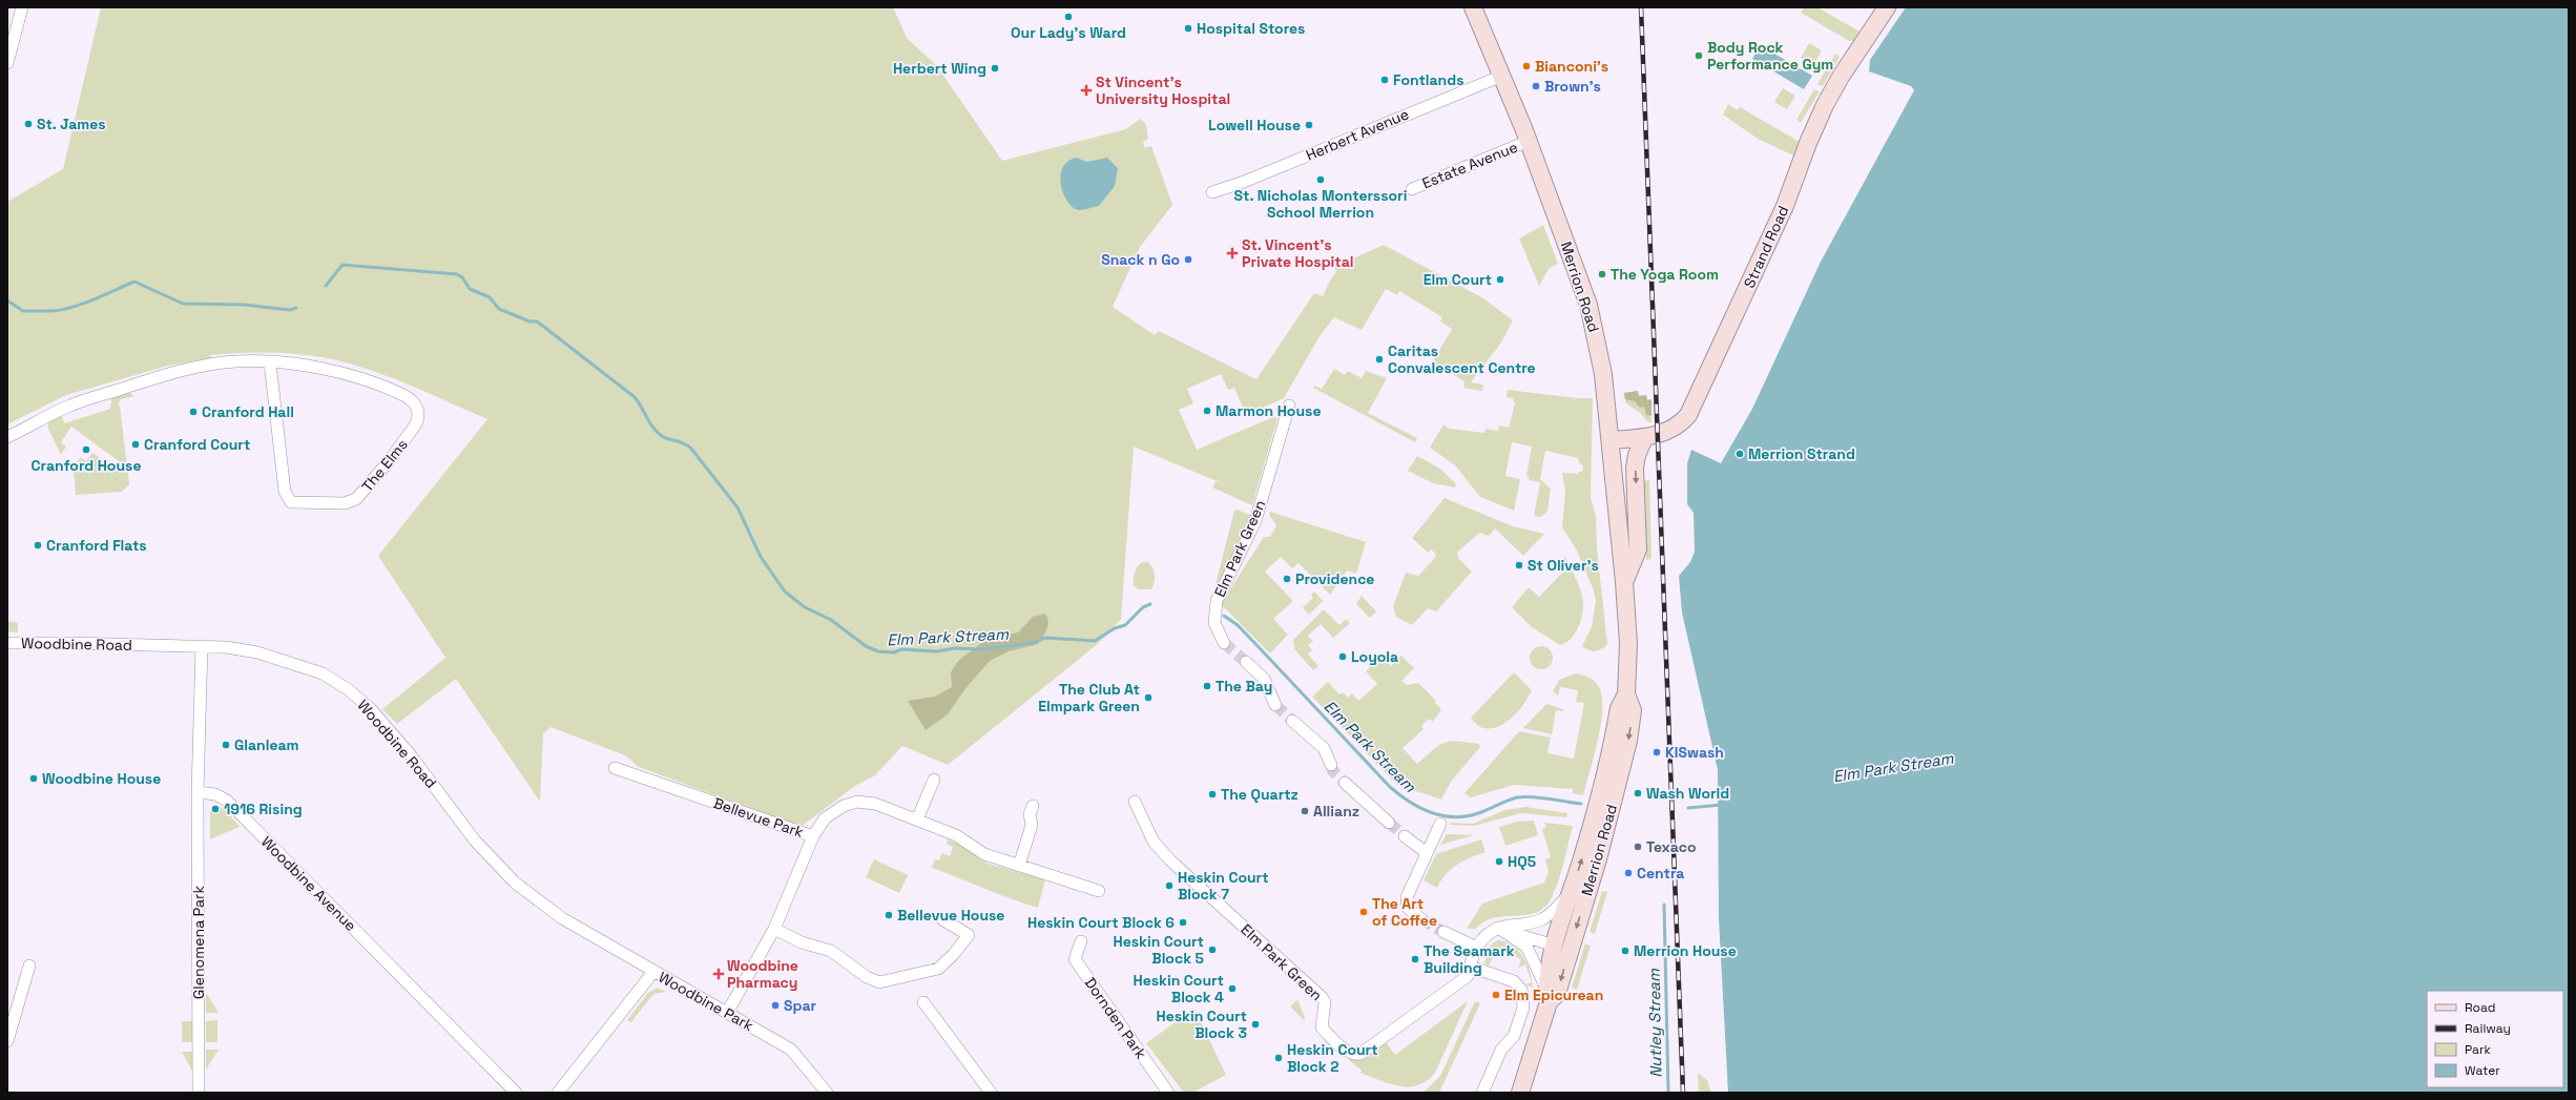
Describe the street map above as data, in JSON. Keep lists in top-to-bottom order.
{
  "streets": {
    "main road": ["Strand Road", "Merrion Road"],
    "street": [
      "Herbert Avenue",
      "Estate Avenue",
      "The Elms",
      "Elm Park Green",
      "Woodbine Road",
      "Bellevue Park",
      "Woodbine Avenue",
      "Glenomena Park",
      "Woodbine Park",
      "Dornden Park"
    ]
  },
  "crossings": [
    ["Herbert Avenue", "Merrion Road"],
    ["Estate Avenue", "Merrion Road"],
    ["Strand Road", "Merrion Road"],
    ["Woodbine Road", "Woodbine Park"],
    ["Bellevue Park", "Woodbine Park"],
    ["Woodbine Avenue", "Glenomena Park"]
  ],
  "water": ["Elm Park Stream", "Nutley Stream"],
  "places": {
    "other": [
      "Our Lady's Ward",
      "Hospital Stores",
      "Body Rock Performance Gym",
      "Bianconi's",
      "Herbert Wing",
      "Fontlands",
      "Brown's",
      "St. James",
      "Lowell House",
      "St. Nicholas Monterssori School Merrion",
      "Snack n Go",
      "The Yoga Room",
      "Elm Court",
      "Caritas Convalescent Centre",
      "Marmon House",
      "Cranford Hall",
      "Cranford Court",
      "Cranford House",
      "Merrion Strand",
      "Cranford Flats",
      "St Oliver's",
      "Providence",
      "Loyola",
      "The Bay",
      "The Club At Elmpark Green",
      "Glanleam",
      "KISwash",
      "Woodbine House",
      "Wash World",
      "The Quartz",
      "1916 Rising",
      "Allianz",
      "Texaco",
      "HQ5",
      "Centra",
      "Heskin Court Block 7",
      "The Art of Coffee",
      "Bellevue House",
      "Heskin Court Block 6",
      "Heskin Court Block 5",
      "Merrion House",
      "The Seamark Building",
      "Heskin Court Block 4",
      "Elm Epicurean",
      "Spar",
      "Heskin Court Block 3",
      "Heskin Court Block 2"
    ],
    "health": ["St Vincent's University Hospital", "St. Vincent's Private Hospital", "Woodbine Pharmacy"]
  },
  "legend": [
    "Road",
    "Railway",
    "Park",
    "Water"
  ]
}
